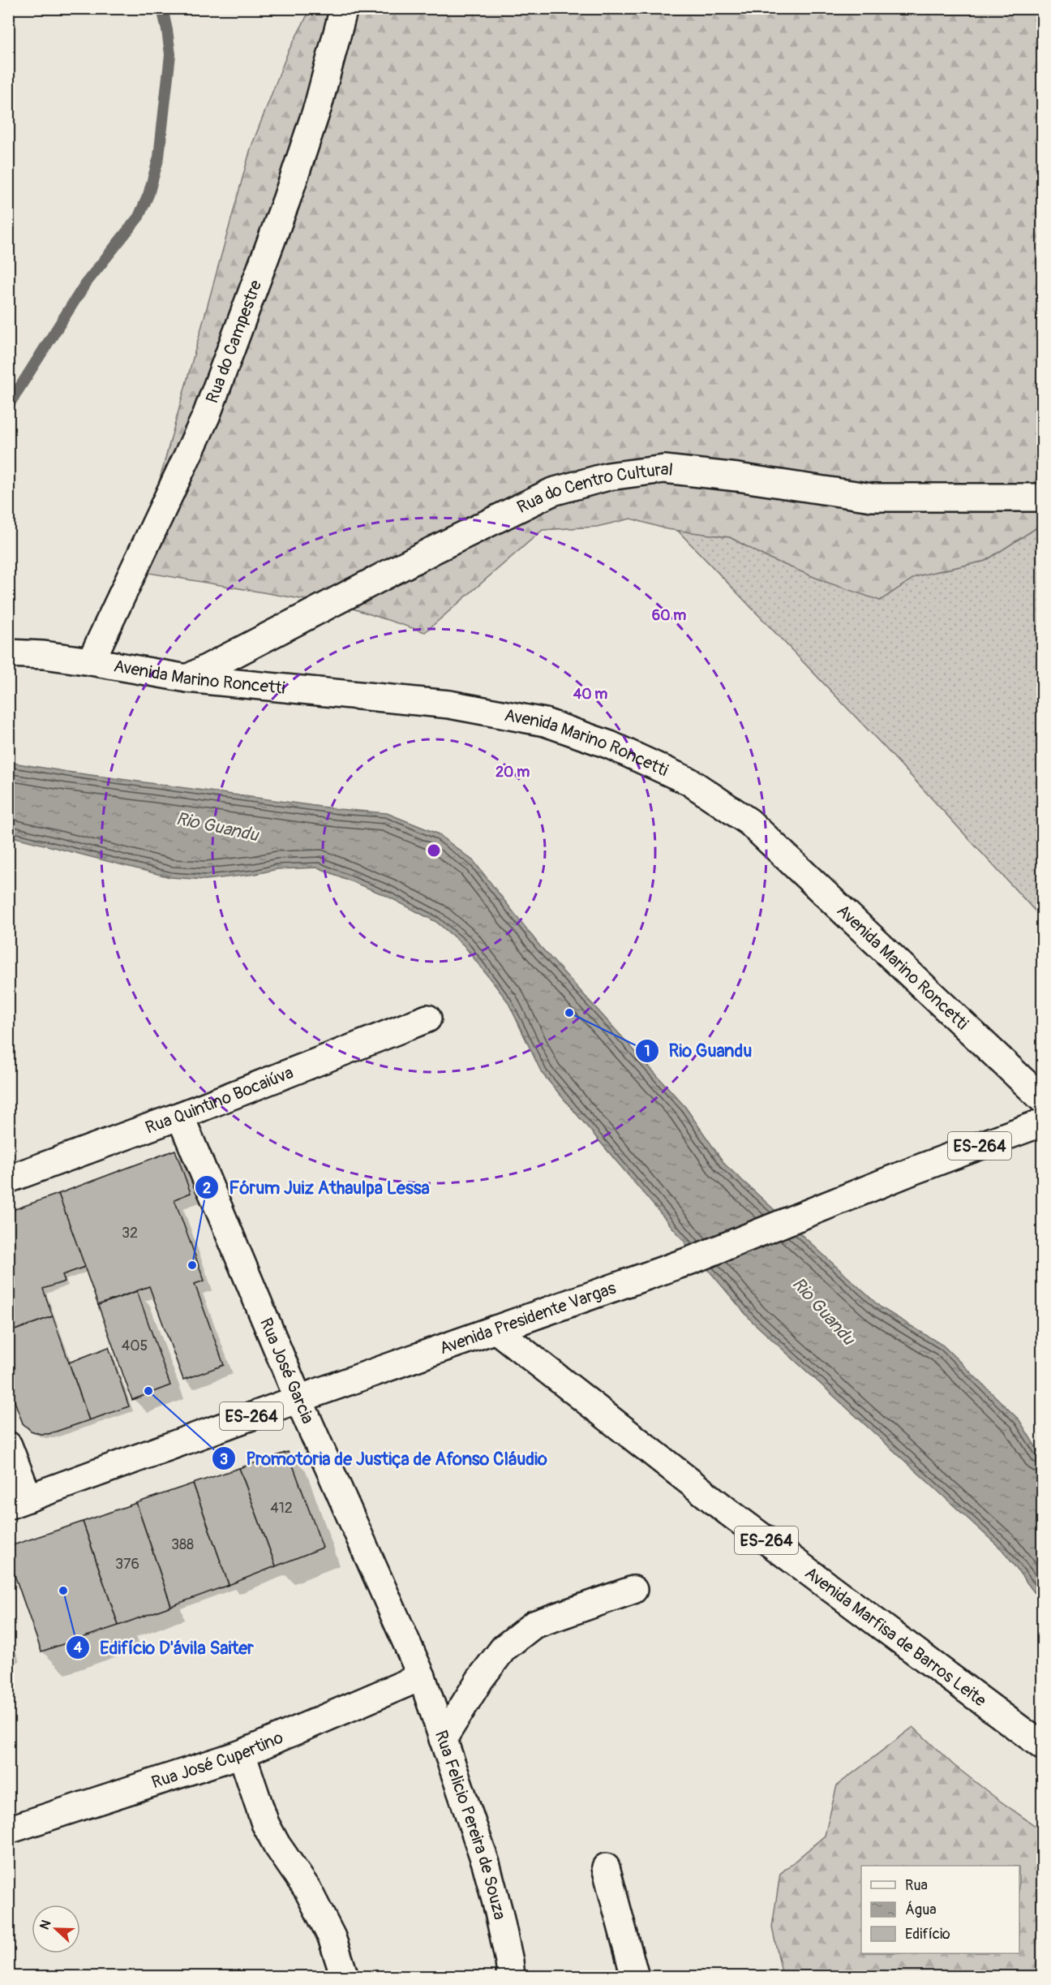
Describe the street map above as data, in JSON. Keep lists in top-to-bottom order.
{
  "streets": {
    "street": [
      "Rua do Campestre",
      "Rua do Centro Cultural",
      "Avenida Marino Roncetti",
      "Rua Quintino Bocaiúva",
      "ES-264",
      "Avenida Presidente Vargas",
      "Rua José Garcia",
      "Avenida Marfisa de Barros Leite",
      "Rua José Cupertino",
      "Rua Felicio Pereira de Souza"
    ]
  },
  "crossings": [
    ["Rua do Campestre", "Avenida Marino Roncetti"],
    ["Rua do Centro Cultural", "Avenida Marino Roncetti"],
    ["Rua Quintino Bocaiúva", "Rua José Garcia"],
    ["Avenida Presidente Vargas", "Rua José Garcia"],
    ["Avenida Presidente Vargas", "Avenida Marfisa de Barros Leite"],
    ["Rua José Garcia", "Rua José Cupertino"],
    ["Rua José Garcia", "Rua Felicio Pereira de Souza"],
    ["Rua José Cupertino", "Rua Felicio Pereira de Souza"]
  ],
  "water": ["Rio Guandu"],
  "places": [
    "Rio Guandu",
    "Fórum Juiz Athaulpa Lessa",
    "Promotoria de Justiça de Afonso Cláudio",
    "Edifício D'ávila Saiter"
  ],
  "house_numbers": [
    "32",
    "405",
    "412",
    "388",
    "376"
  ],
  "legend": ["Rua", "Água", "Edifício"],
  "north": "left",
  "rings": ["60 m", "40 m", "20 m"]
}
